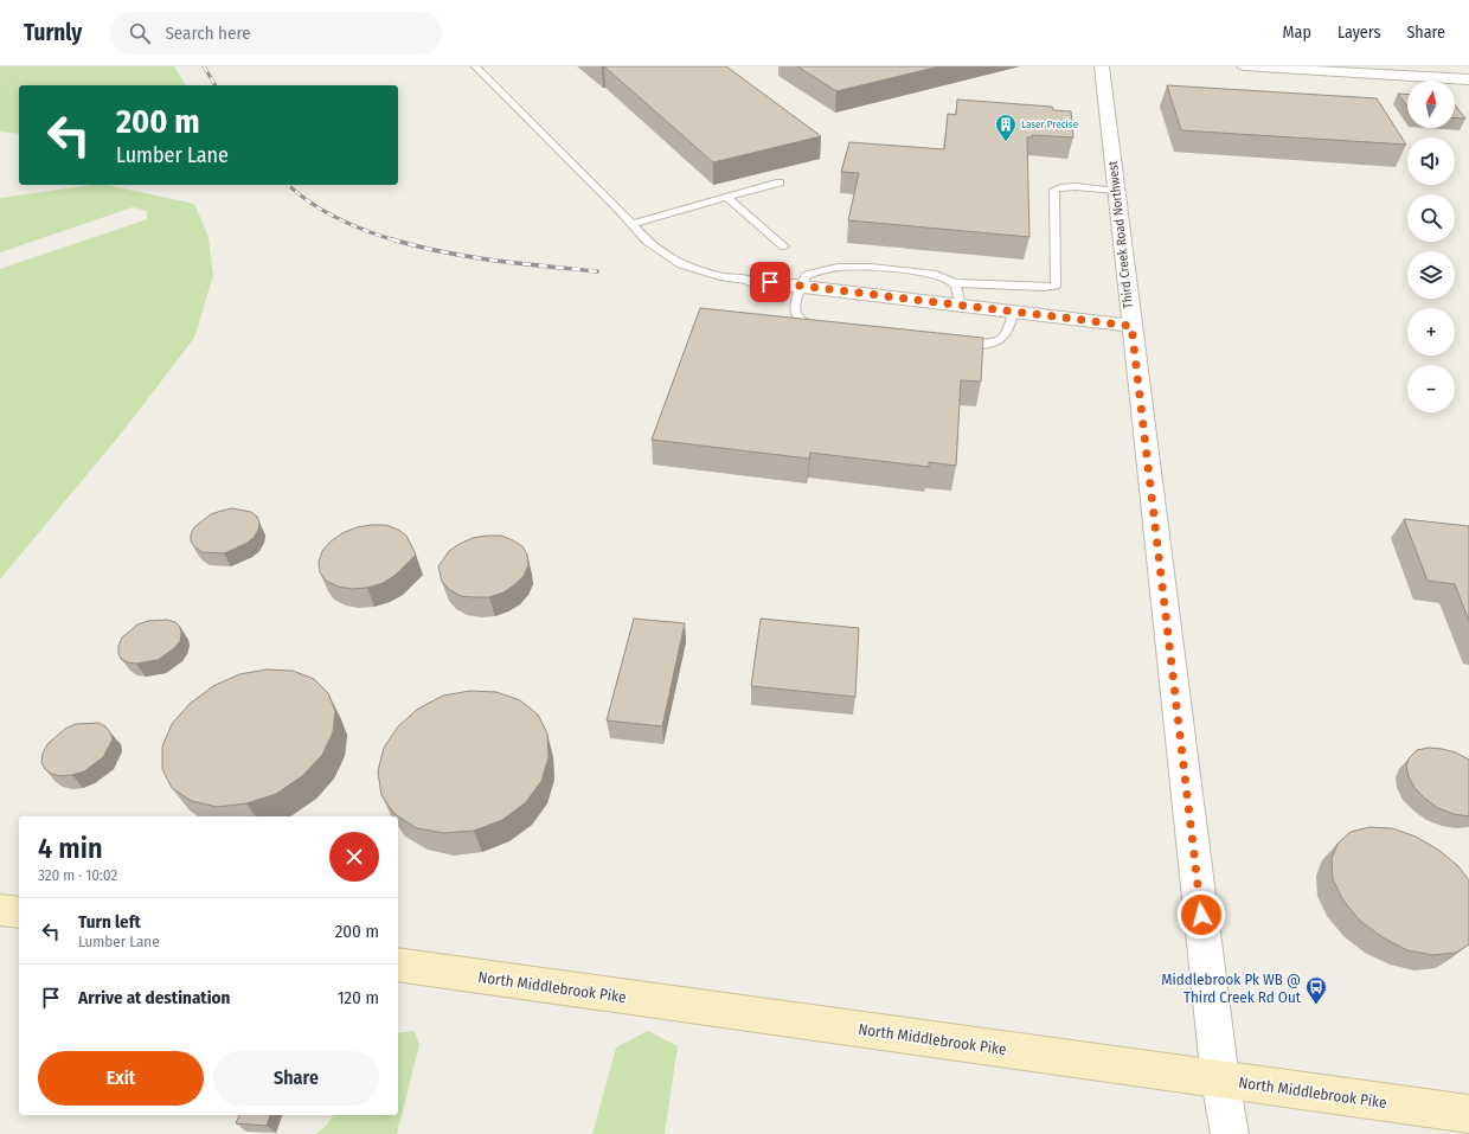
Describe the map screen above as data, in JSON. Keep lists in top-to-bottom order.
{
  "streets": {
    "main road": ["North Middlebrook Pike"],
    "street": ["Third Creek Road Northwest"]
  },
  "crossings": [
    ["Third Creek Road Northwest", "North Middlebrook Pike"]
  ],
  "places": {
    "building": ["Laser Precise"],
    "bus stop": ["Middlebrook Pk WB @ Third Creek Rd Out"]
  },
  "north": "top",
  "page": {
    "header": "Turnly",
    "search": "Search here",
    "nav": ["Map", "Layers", "Share"],
    "map_buttons": ["+", "−"],
    "turn": ["200 m", "Lumber Lane"],
    "heading": ["4 min", "320 m · 10:02"],
    "list": [
      {
        "name": "Turn left",
        "note": "Lumber Lane",
        "value": "200 m"
      },
      {
        "name": "Arrive at destination",
        "value": "120 m"
      }
    ],
    "buttons": ["Exit", "Share"]
  }
}
